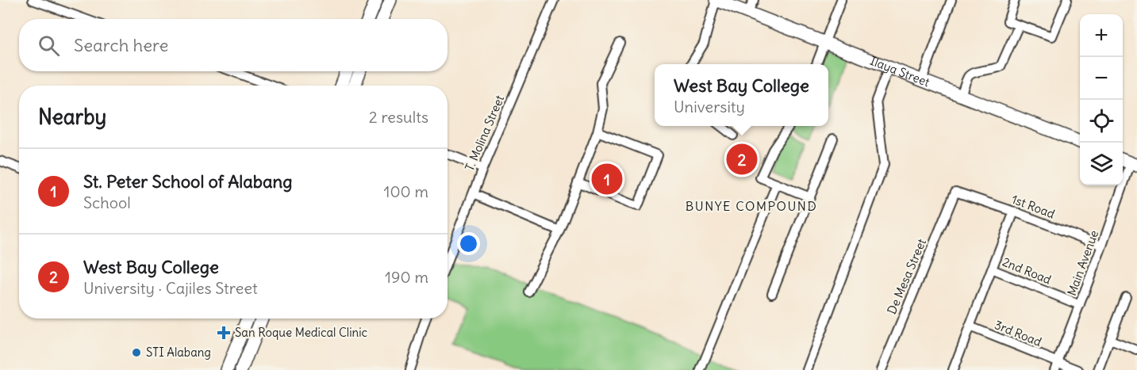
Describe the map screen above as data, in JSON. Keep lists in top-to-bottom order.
{
  "streets": {
    "main road": ["Ilaya Street"],
    "street": [
      "T. Molina Street",
      "1st Road",
      "Main Avenue",
      "2nd Road",
      "De Mesa Street",
      "3rd Road"
    ]
  },
  "crossings": [
    ["1st Road", "Main Avenue"],
    ["1st Road", "De Mesa Street"],
    ["Main Avenue", "2nd Road"],
    ["Main Avenue", "3rd Road"]
  ],
  "districts": ["BUNYE COMPOUND"],
  "places": {
    "health": ["San Roque Medical Clinic"],
    "other": ["STI Alabang"]
  },
  "page": {
    "map_buttons": ["+", "−"],
    "search": "Search here",
    "popup": ["West Bay College", "University"],
    "heading": ["Nearby", "2 results"],
    "pins": ["2", "1"],
    "list": [
      {
        "mark": "1",
        "name": "St. Peter School of Alabang",
        "note": "School",
        "value": "100 m"
      },
      {
        "mark": "2",
        "name": "West Bay College",
        "note": "University · Cajiles Street",
        "value": "190 m"
      }
    ]
  }
}
